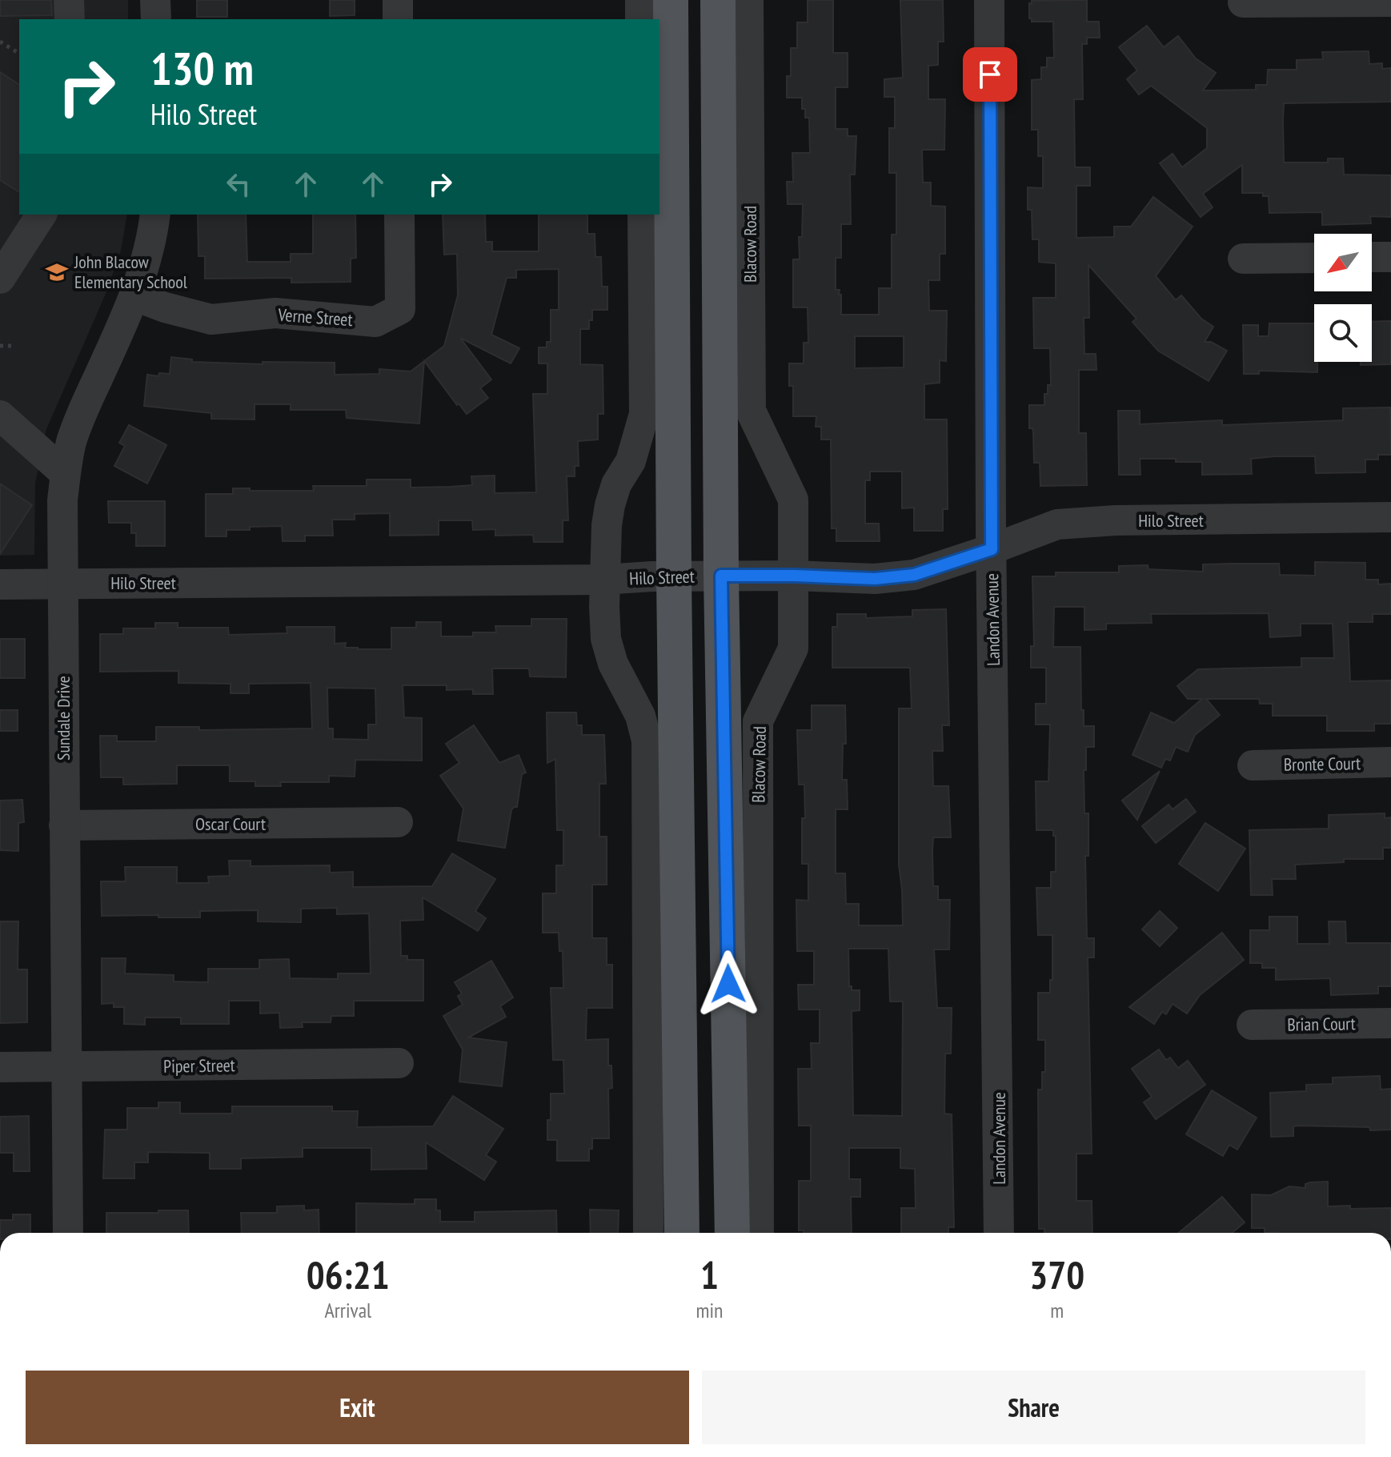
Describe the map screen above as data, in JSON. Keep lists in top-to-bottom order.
{
  "streets": {
    "main road": ["Blacow Road"],
    "street": [
      "Verne Street",
      "Hilo Street",
      "Landon Avenue",
      "Sundale Drive",
      "Bronte Court",
      "Oscar Court",
      "Brian Court",
      "Piper Street"
    ]
  },
  "crossings": [
    ["Blacow Road", "Hilo Street"],
    ["Verne Street", "Sundale Drive"],
    ["Hilo Street", "Landon Avenue"],
    ["Hilo Street", "Sundale Drive"],
    ["Sundale Drive", "Oscar Court"],
    ["Sundale Drive", "Piper Street"]
  ],
  "places": {
    "school or university": ["John Blacow Elementary School"]
  },
  "north": "bottom left",
  "page": {
    "turn": ["130 m", "Hilo Street"],
    "eta": [
      "06:21",
      "Arrival",
      "1",
      "min",
      "370",
      "m"
    ],
    "buttons": ["Exit", "Share"]
  }
}
